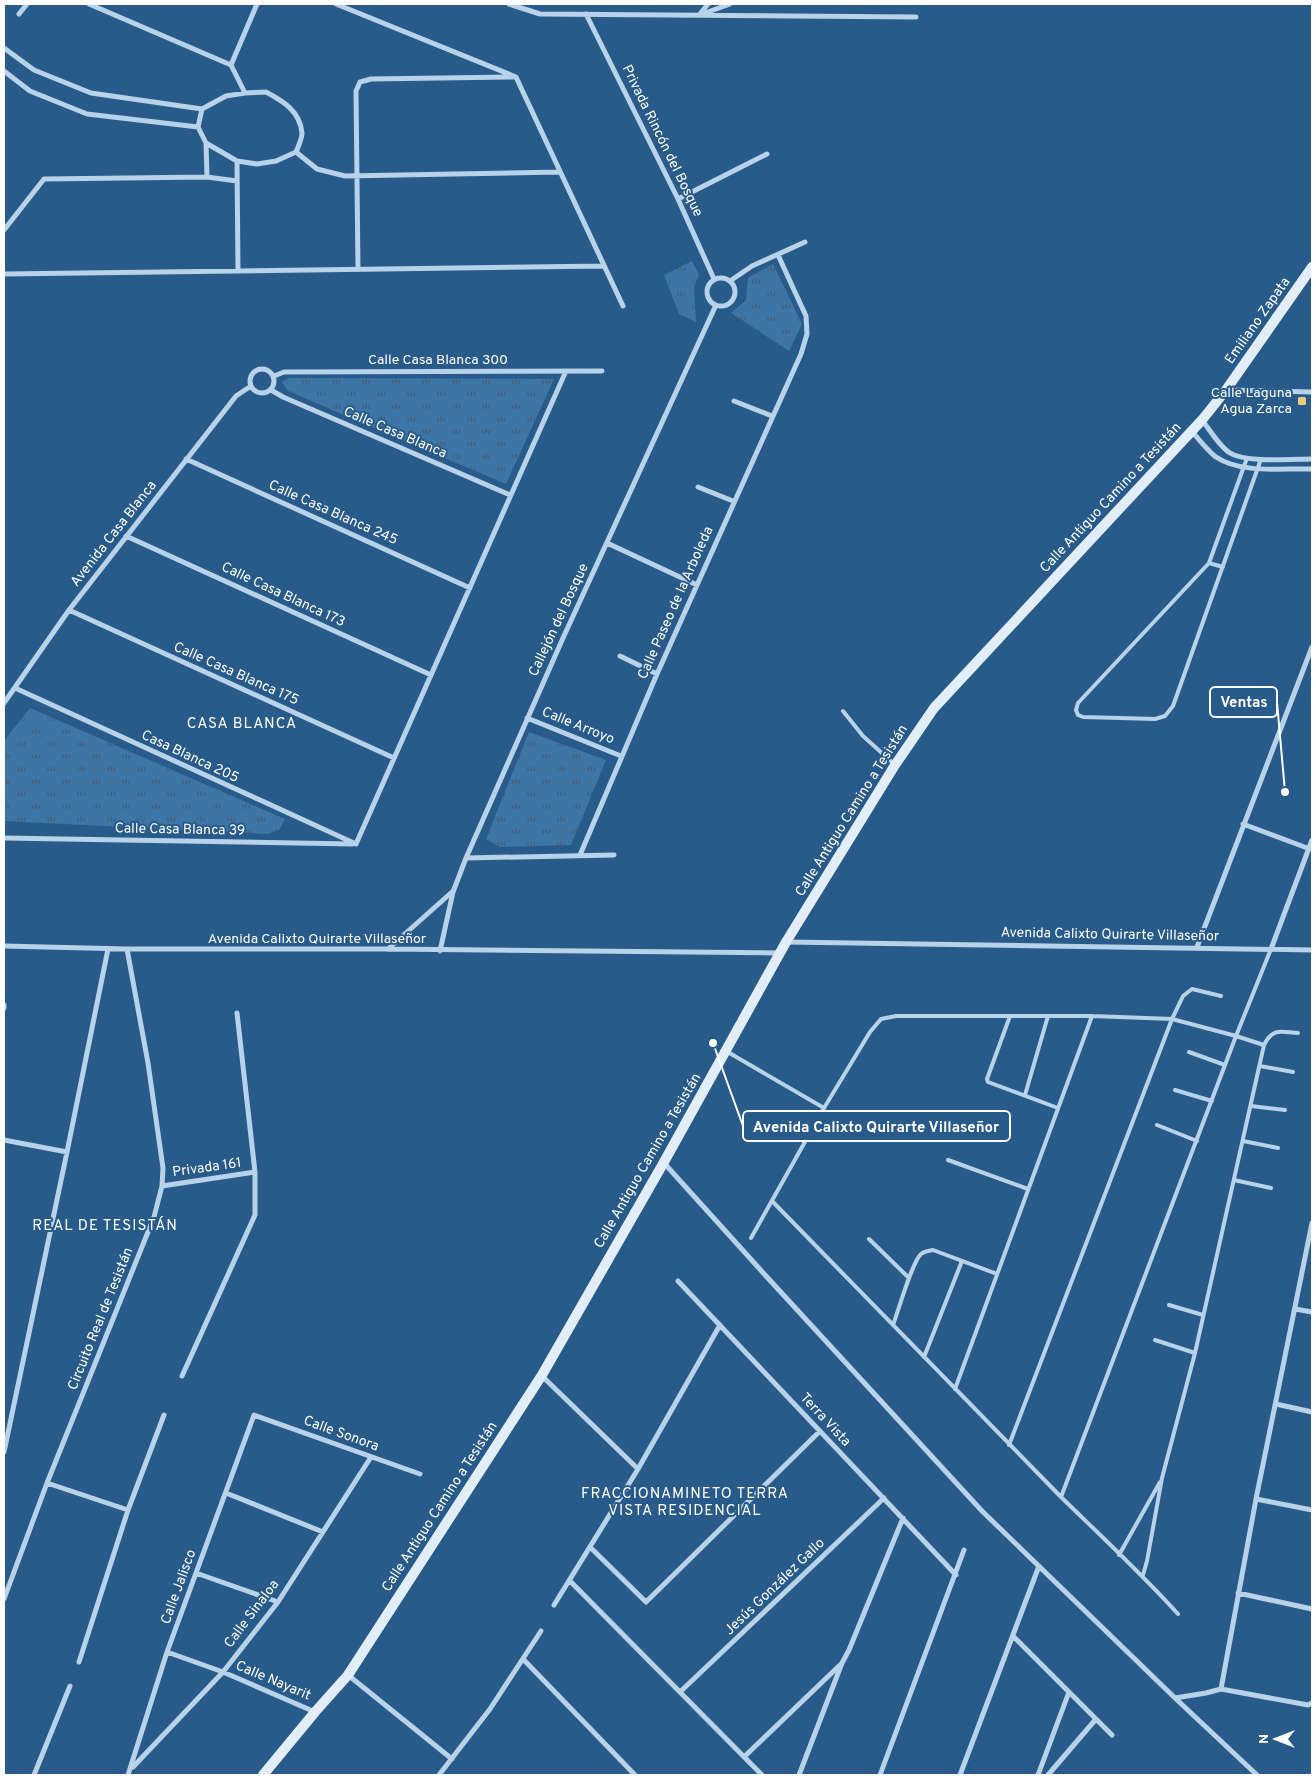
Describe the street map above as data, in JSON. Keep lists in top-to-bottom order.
{
  "streets": {
    "street": [
      "Privada Rincón del Bosque",
      "Emiliano Zapata",
      "Calle Casa Blanca 300",
      "Calle Casa Blanca",
      "Calle Antiguo Camino a Tesistán",
      "Calle Casa Blanca 245",
      "Avenida Casa Blanca",
      "Calle Casa Blanca 173",
      "Calle Paseo de la Arboleda",
      "Callejón del Bosque",
      "Calle Casa Blanca 175",
      "Calle Arroyo",
      "Casa Blanca 205",
      "Calle Casa Blanca 39",
      "Avenida Calixto Quirarte Villaseñor",
      "Privada 161",
      "Circuito Real de Tesistán",
      "Terra Vista",
      "Calle Sonora",
      "Calle Jalisco",
      "Jesús González Gallo",
      "Calle Sinaloa",
      "Calle Nayarit"
    ]
  },
  "crossings": [
    ["Privada Rincón del Bosque", "Callejón del Bosque"],
    ["Emiliano Zapata", "Calle Antiguo Camino a Tesistán"],
    ["Calle Casa Blanca 300", "Calle Casa Blanca"],
    ["Calle Casa Blanca 300", "Avenida Casa Blanca"],
    ["Calle Casa Blanca", "Avenida Casa Blanca"],
    ["Calle Antiguo Camino a Tesistán", "Avenida Calixto Quirarte Villaseñor"],
    ["Calle Antiguo Camino a Tesistán", "Calle Nayarit"],
    ["Calle Casa Blanca 245", "Avenida Casa Blanca"],
    ["Avenida Casa Blanca", "Calle Casa Blanca 173"],
    ["Avenida Casa Blanca", "Calle Casa Blanca 175"],
    ["Avenida Casa Blanca", "Casa Blanca 205"],
    ["Calle Paseo de la Arboleda", "Calle Arroyo"],
    ["Callejón del Bosque", "Calle Arroyo"],
    ["Callejón del Bosque", "Avenida Calixto Quirarte Villaseñor"],
    ["Casa Blanca 205", "Calle Casa Blanca 39"],
    ["Avenida Calixto Quirarte Villaseñor", "Circuito Real de Tesistán"],
    ["Privada 161", "Circuito Real de Tesistán"],
    ["Terra Vista", "Jesús González Gallo"],
    ["Calle Sonora", "Calle Jalisco"],
    ["Calle Sonora", "Calle Sinaloa"],
    ["Calle Jalisco", "Calle Sinaloa"],
    ["Calle Jalisco", "Calle Nayarit"],
    ["Calle Sinaloa", "Calle Nayarit"]
  ],
  "districts": ["CASA BLANCA", "REAL DE TESISTÁN", "FRACCIONAMINETO TERRA VISTA RESIDENCIAL"],
  "places": {
    "transit": ["Calle Laguna Agua Zarca"],
    "other": ["Ventas", "Avenida Calixto Quirarte Villaseñor"]
  },
  "north": "left"
}
